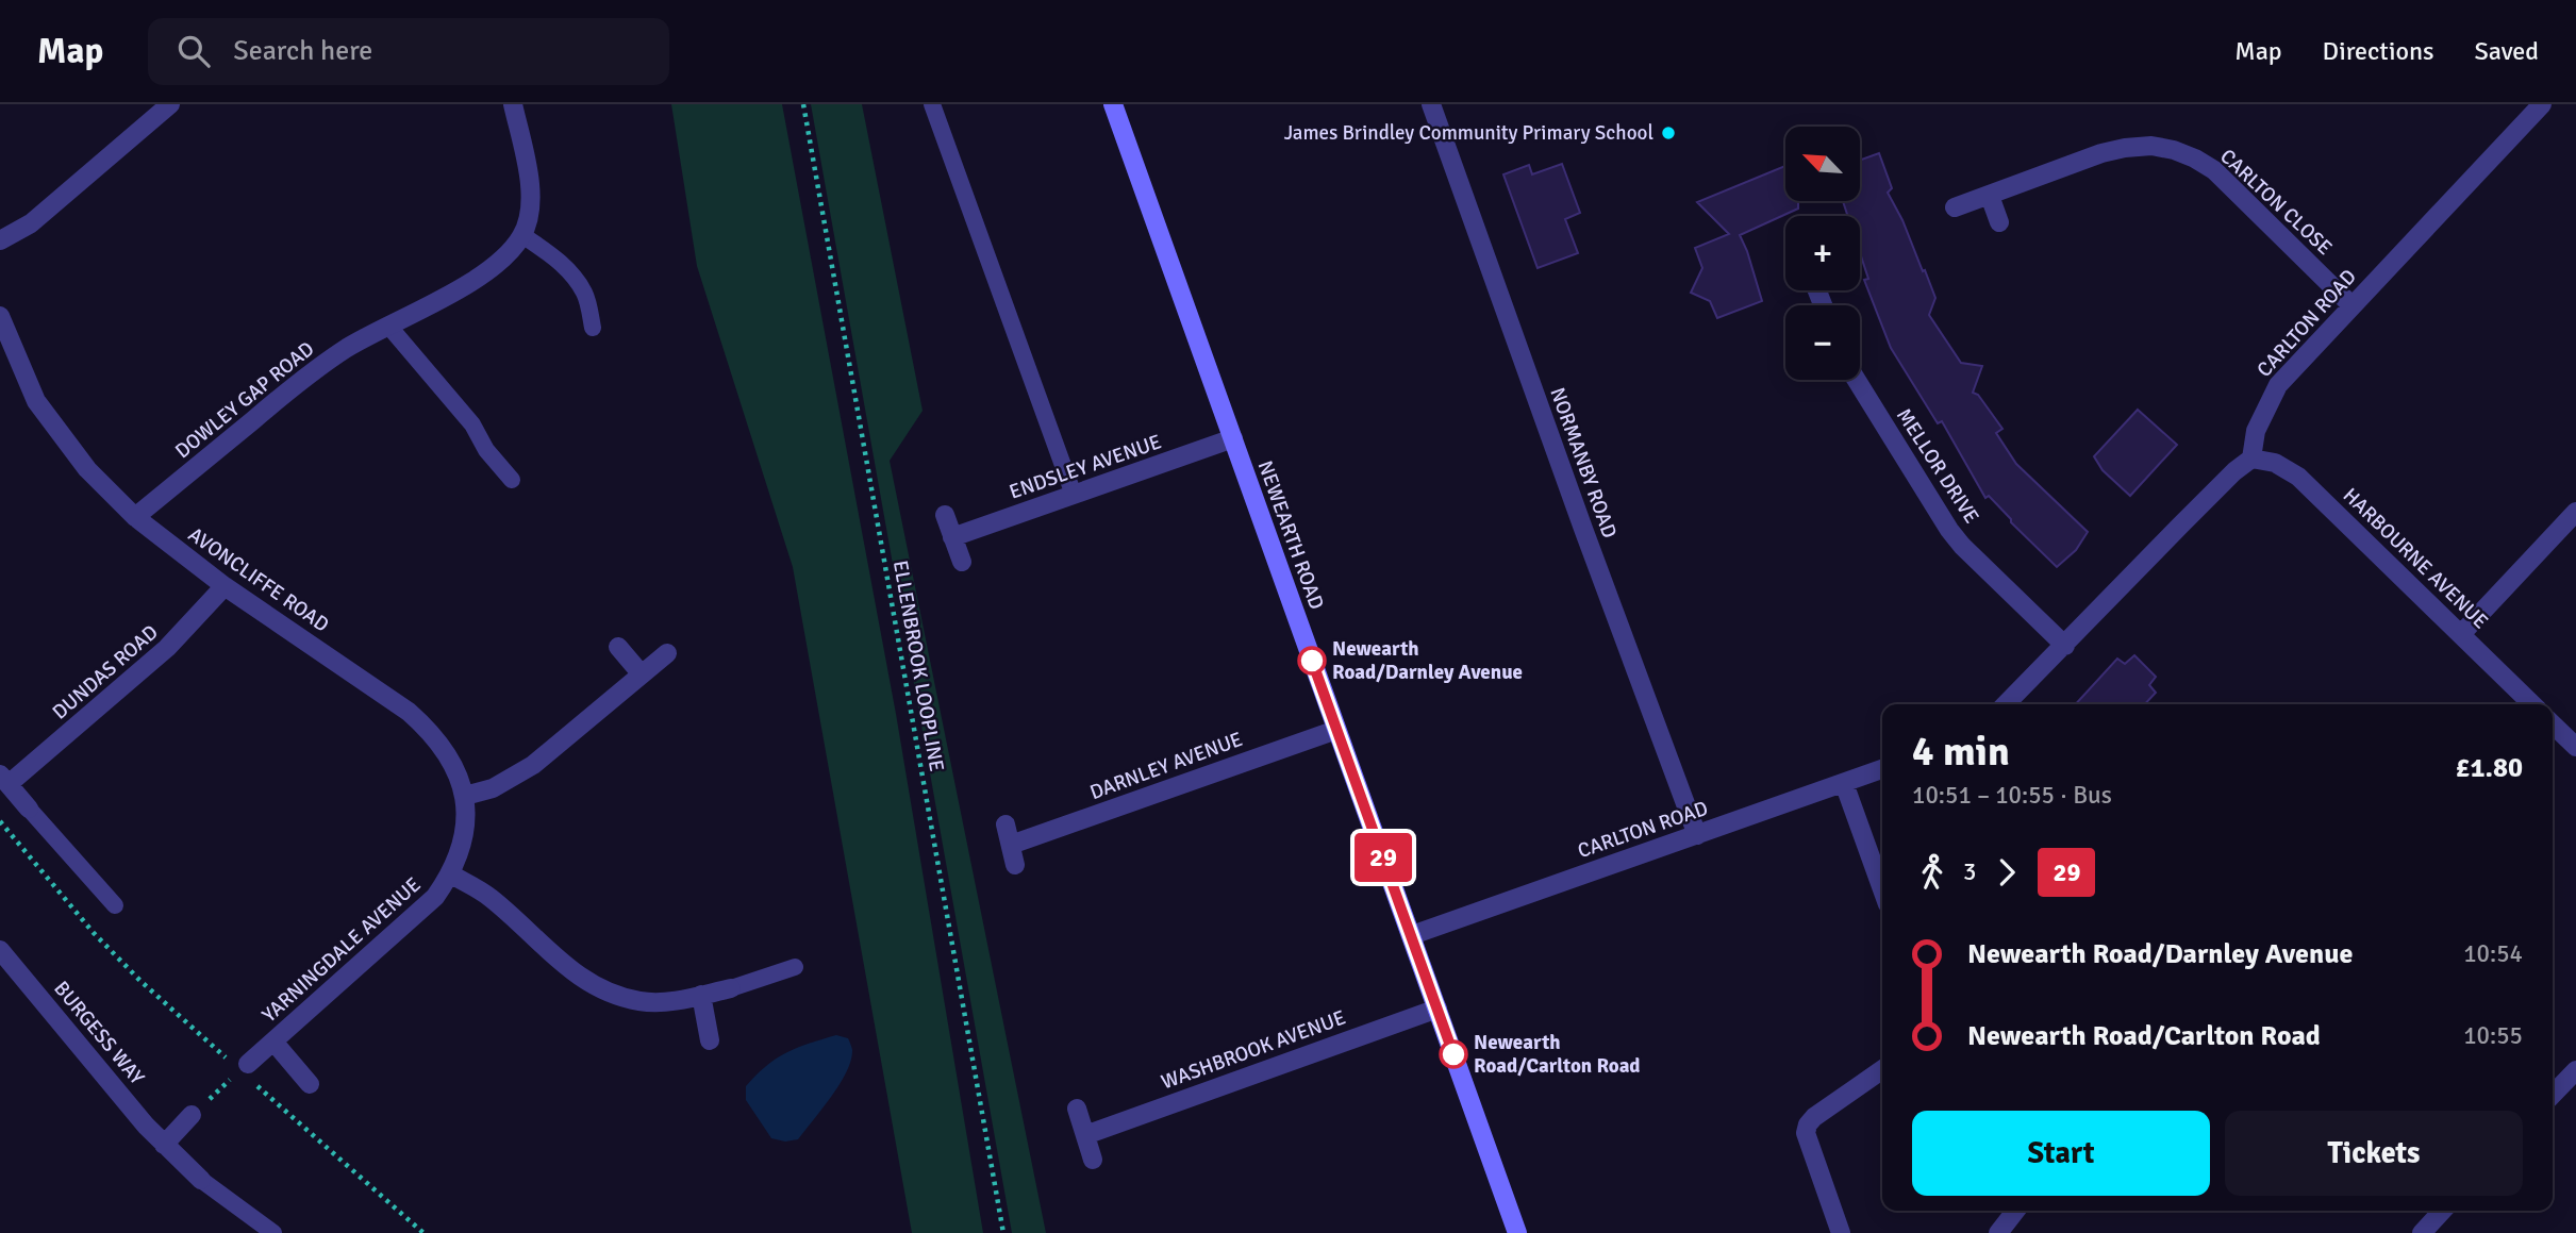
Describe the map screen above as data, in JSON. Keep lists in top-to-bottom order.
{
  "streets": {
    "main road": ["NEWEARTH ROAD"],
    "street": [
      "CARLTON CLOSE",
      "CARLTON ROAD",
      "DOWLEY GAP ROAD",
      "NORMANBY ROAD",
      "MELLOR DRIVE",
      "ENDSLEY AVENUE",
      "HARBOURNE AVENUE",
      "AVONCLIFFE ROAD",
      "DUNDAS ROAD",
      "DARNLEY AVENUE",
      "YARNINGDALE AVENUE",
      "BURGESS WAY",
      "WASHBROOK AVENUE"
    ],
    "path": ["ELLENBROOK LOOPLINE"]
  },
  "crossings": [
    ["CARLTON CLOSE", "CARLTON ROAD"],
    ["CARLTON ROAD", "NORMANBY ROAD"],
    ["CARLTON ROAD", "NEWEARTH ROAD"],
    ["CARLTON ROAD", "HARBOURNE AVENUE"],
    ["DOWLEY GAP ROAD", "AVONCLIFFE ROAD"],
    ["ENDSLEY AVENUE", "NEWEARTH ROAD"],
    ["NEWEARTH ROAD", "DARNLEY AVENUE"],
    ["NEWEARTH ROAD", "WASHBROOK AVENUE"],
    ["AVONCLIFFE ROAD", "DUNDAS ROAD"],
    ["AVONCLIFFE ROAD", "YARNINGDALE AVENUE"]
  ],
  "places": ["James Brindley Community Primary School", "Newearth Road/Darnley Avenue", "Newearth Road/Carlton Road"],
  "lines": ["bus line 29"],
  "north": "top left",
  "page": {
    "header": "Map",
    "search": "Search here",
    "nav": ["Map", "Directions", "Saved"],
    "on_map": "29",
    "map_buttons": ["+", "−"],
    "heading": ["4 min", "10:51 – 10:55 · Bus", "£1.80"],
    "legs": ["3", "29"],
    "list": [
      {
        "name": "Newearth Road/Darnley Avenue",
        "value": "10:54"
      },
      {
        "name": "Newearth Road/Carlton Road",
        "value": "10:55"
      }
    ],
    "buttons": ["Start", "Tickets"]
  }
}
